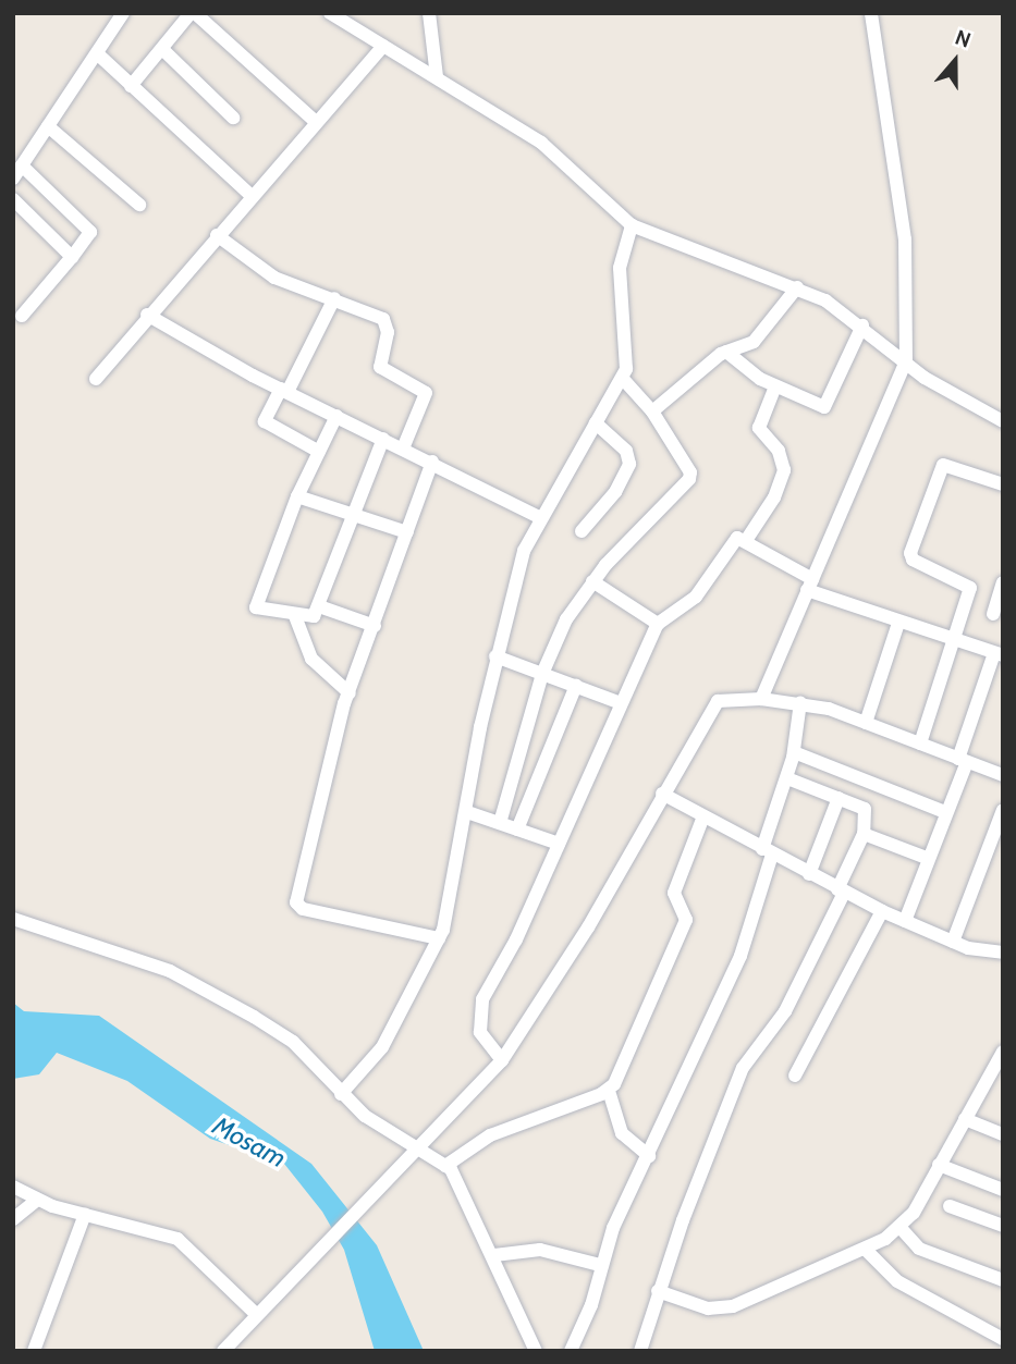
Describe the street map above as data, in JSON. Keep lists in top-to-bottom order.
{
  "water": ["Mosam"],
  "north": "top"
}
